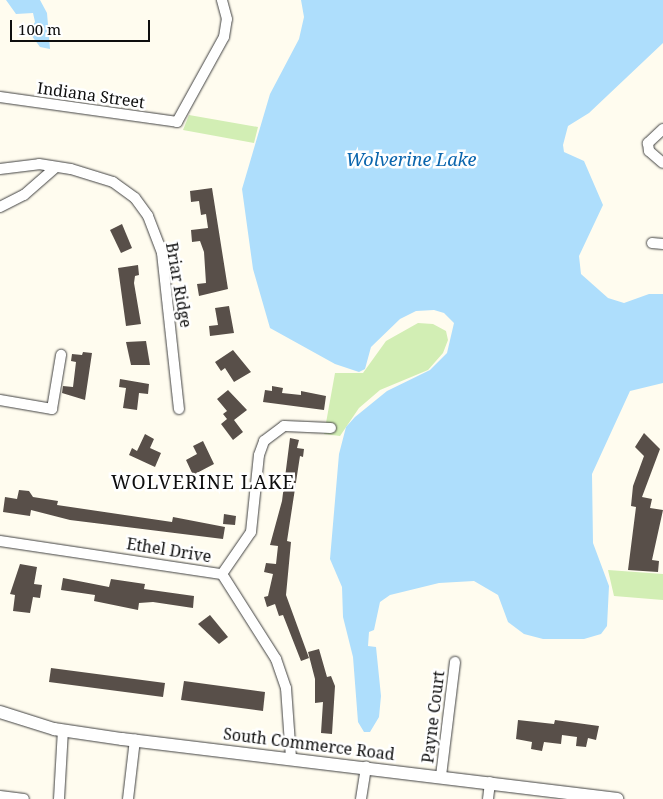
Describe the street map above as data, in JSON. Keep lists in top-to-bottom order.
{
  "streets": {
    "street": [
      "Indiana Street",
      "Briar Ridge",
      "Ethel Drive",
      "Payne Court",
      "South Commerce Road"
    ]
  },
  "crossings": [
    ["Ethel Drive", "South Commerce Road"],
    ["Payne Court", "South Commerce Road"]
  ],
  "districts": ["WOLVERINE LAKE"],
  "water": ["Wolverine Lake"],
  "scale_bar": "100 m"
}
